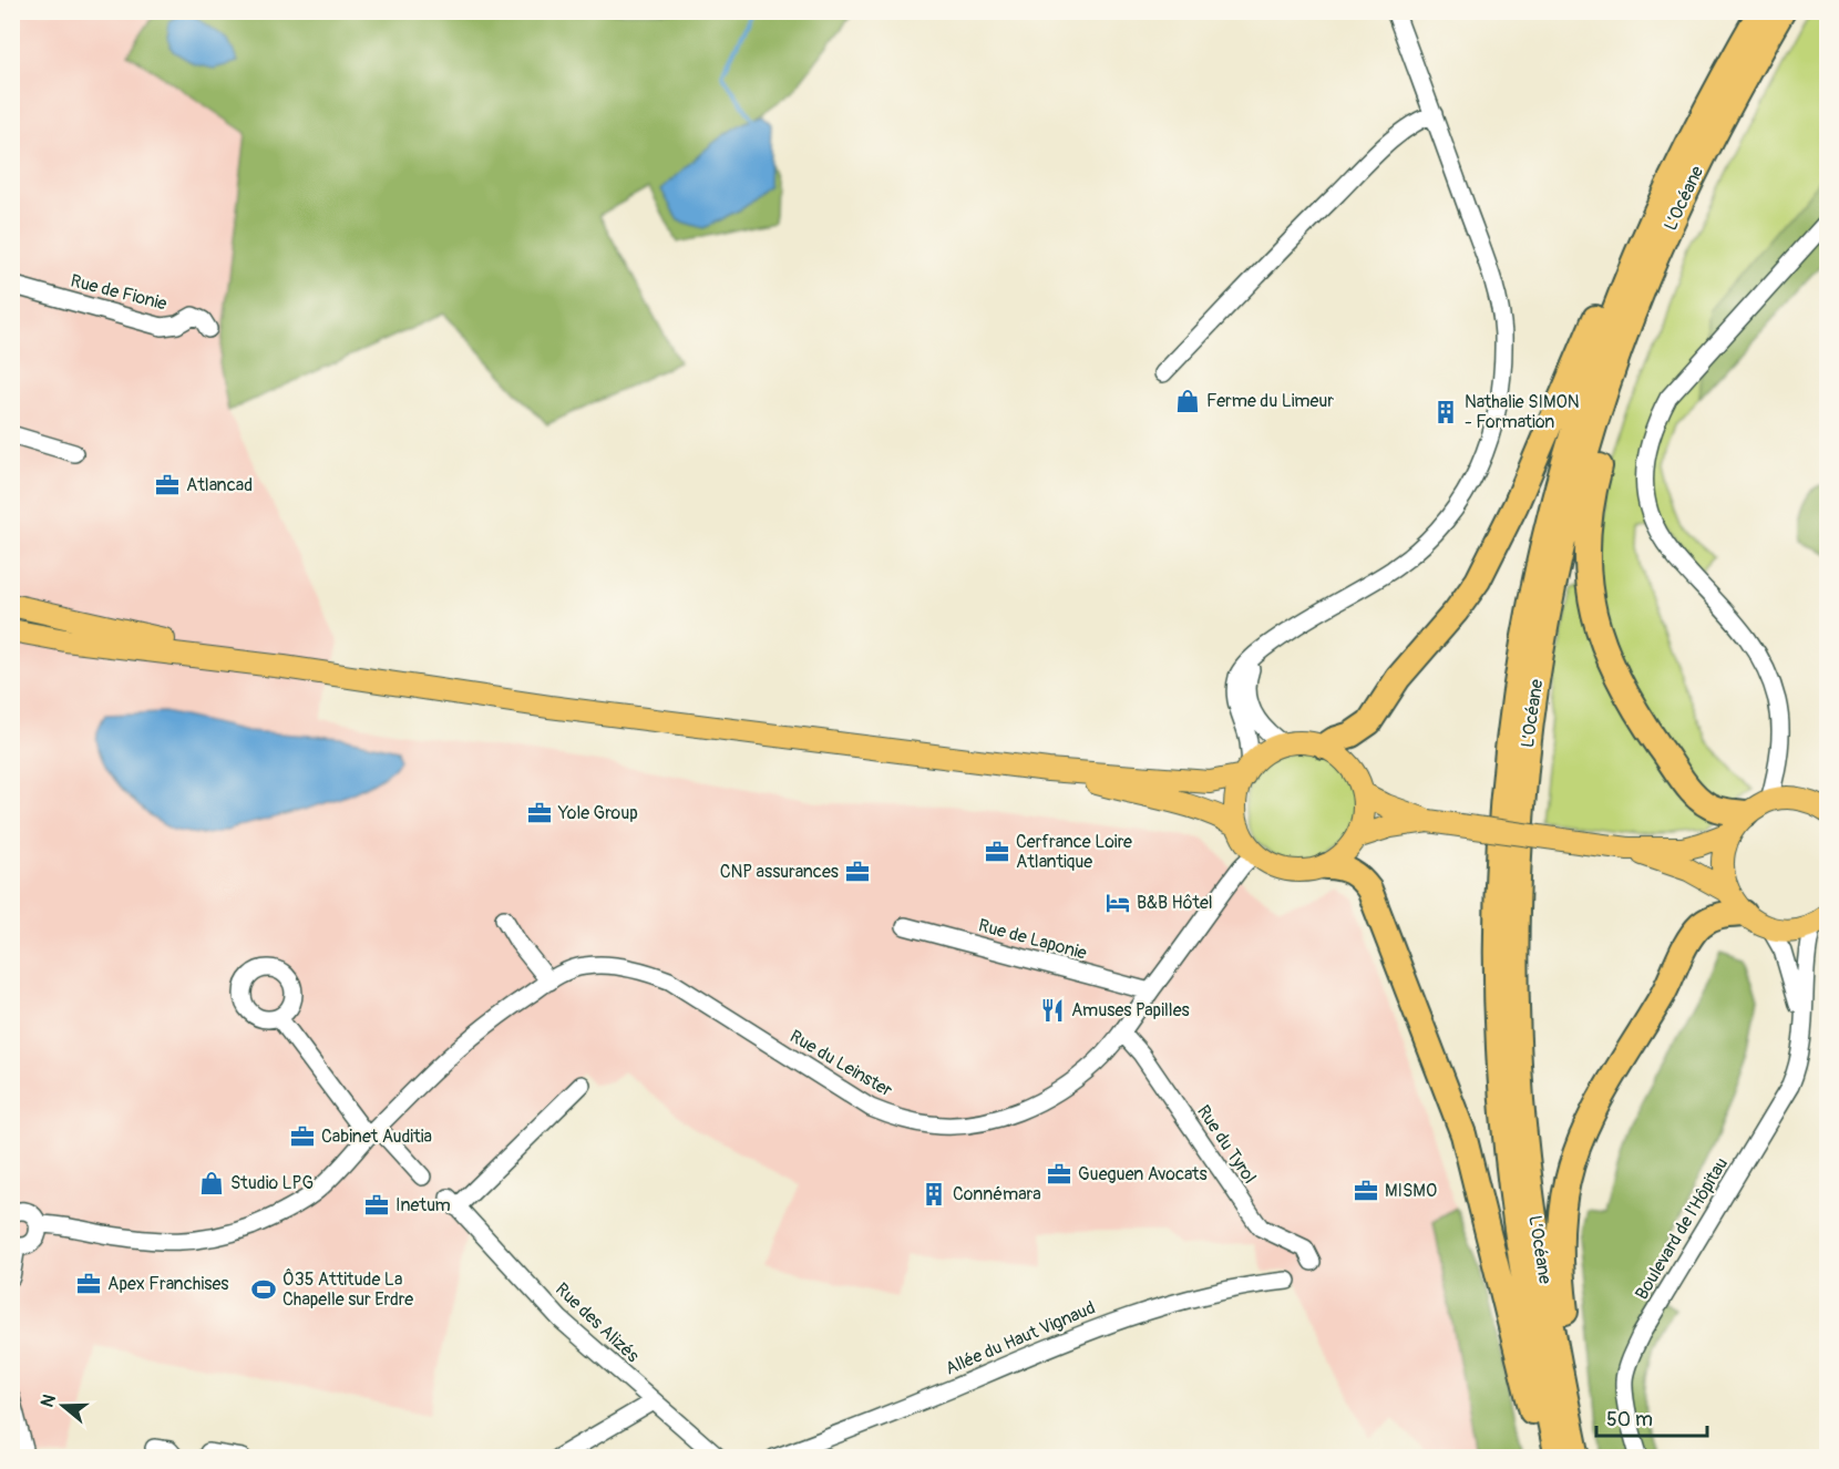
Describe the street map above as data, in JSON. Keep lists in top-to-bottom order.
{
  "streets": {
    "highway": ["L’Océane"],
    "street": [
      "Rue de Fionie",
      "Rue de Laponie",
      "Rue du Leinster",
      "Rue du Tyrol",
      "Boulevard de l'Hôpitau",
      "Rue des Alizés",
      "Allée du Haut Vignaud"
    ]
  },
  "crossings": [
    ["Rue de Laponie", "Rue du Leinster"],
    ["Rue du Leinster", "Rue du Tyrol"]
  ],
  "places": {
    "shop": ["Ferme du Limeur", "Studio LPG"],
    "building": ["Nathalie SIMON - Formation", "Connémara"],
    "office": [
      "Atlancad",
      "Yole Group",
      "Cerfrance Loire Atlantique",
      "CNP assurances",
      "Cabinet Auditia",
      "Gueguen Avocats",
      "MISMO",
      "Inetum",
      "Apex Franchises"
    ],
    "hotel": ["B&B Hôtel"],
    "restaurant": ["Amuses Papilles"],
    "sports": ["Ô35 Attitude La Chapelle sur Erdre"]
  },
  "scale_bar": "50 m",
  "north": "left"
}
